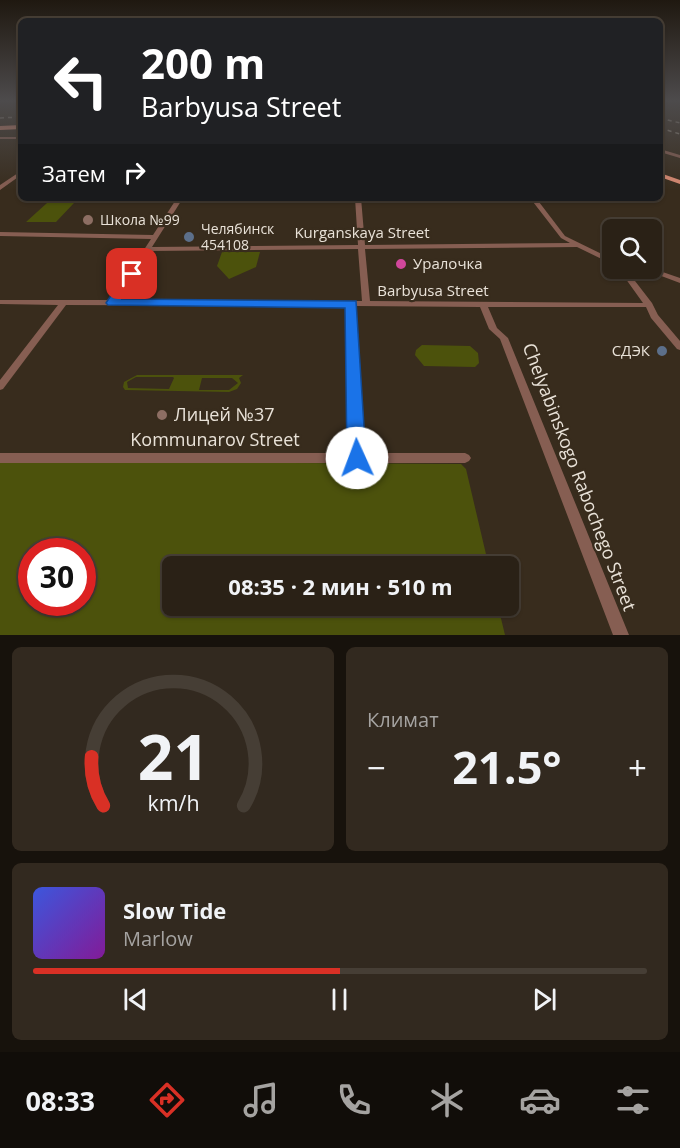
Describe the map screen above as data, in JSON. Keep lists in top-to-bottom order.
{
  "streets": {
    "street": [
      "Kurganskaya Street",
      "Barbyusa Street",
      "Kommunarov Street",
      "Chelyabinskogo Rabochego Street"
    ]
  },
  "crossings": [
    ["Barbyusa Street", "Chelyabinskogo Rabochego Street"]
  ],
  "places": [
    "Школа №99",
    "Челябинск 454108",
    "Уралочка",
    "СДЭК",
    "Лицей №37"
  ],
  "page": {
    "turn": ["200 m", "Barbyusa Street"],
    "then": "Затем",
    "limit": "30",
    "trip": "08:35 · 2 мин · 510 m",
    "tile": "Климат",
    "heat": ["−", "21.5°", "+"],
    "song": ["Slow Tide", "Marlow"],
    "tabs": "08:33",
    "gauge": ["21", "km/h"]
  }
}
